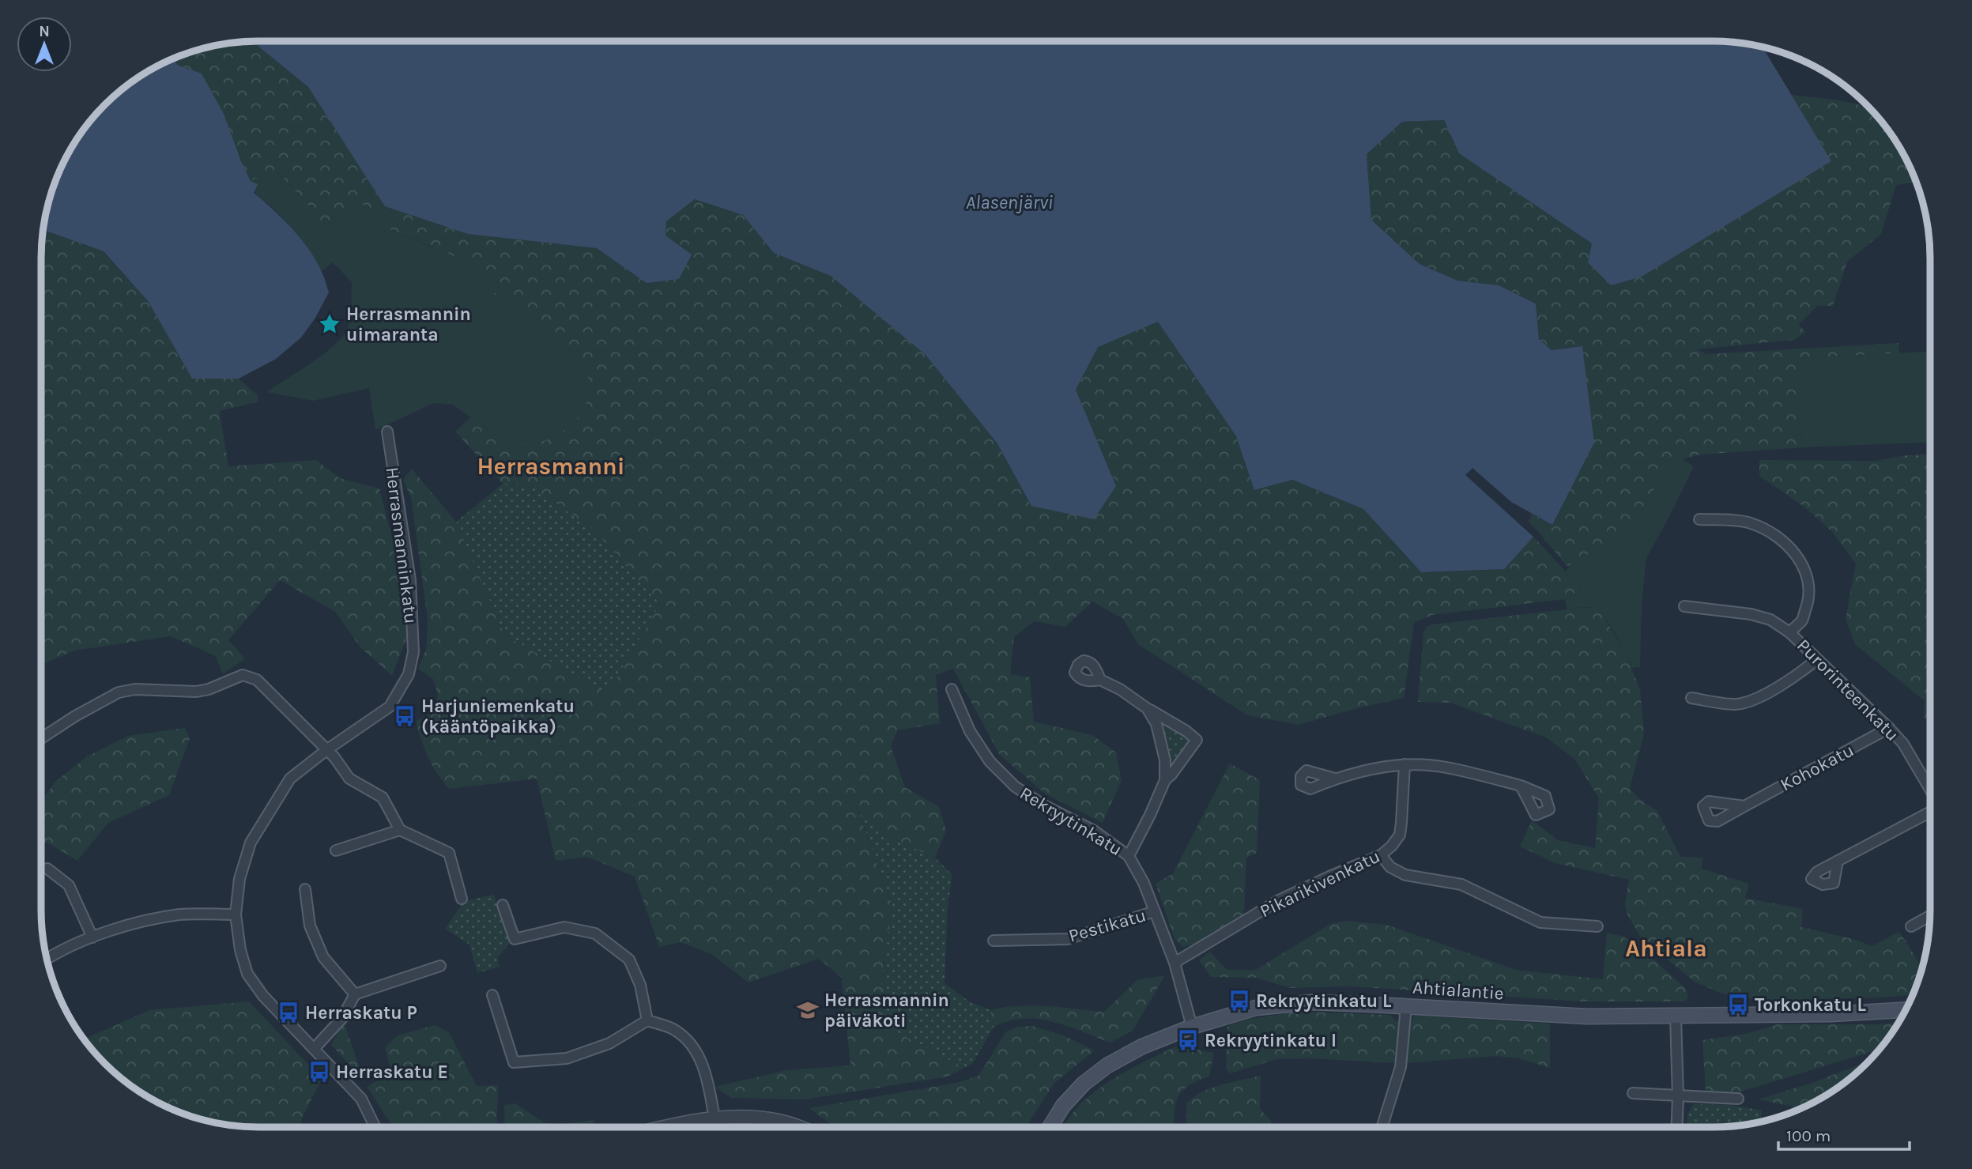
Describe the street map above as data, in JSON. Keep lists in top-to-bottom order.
{
  "streets": {
    "main road": ["Ahtialantie"],
    "street": [
      "Herrasmanninkatu",
      "Purorinteenkatu",
      "Kohokatu",
      "Rekryytinkatu",
      "Pikarikivenkatu",
      "Pestikatu"
    ]
  },
  "crossings": [
    ["Purorinteenkatu", "Kohokatu"],
    ["Rekryytinkatu", "Pikarikivenkatu"],
    ["Rekryytinkatu", "Pestikatu"],
    ["Rekryytinkatu", "Ahtialantie"]
  ],
  "districts": ["Herrasmanni", "Ahtiala"],
  "water": ["Alasenjärvi"],
  "places": {
    "place": ["Herrasmannin uimaranta"],
    "bus stop": [
      "Harjuniemenkatu (kääntöpaikka)",
      "Rekryytinkatu L",
      "Torkonkatu L",
      "Herraskatu P",
      "Rekryytinkatu I",
      "Herraskatu E"
    ],
    "school or university": ["Herrasmannin päiväkoti"]
  },
  "scale_bar": "100 m",
  "north": "top"
}
